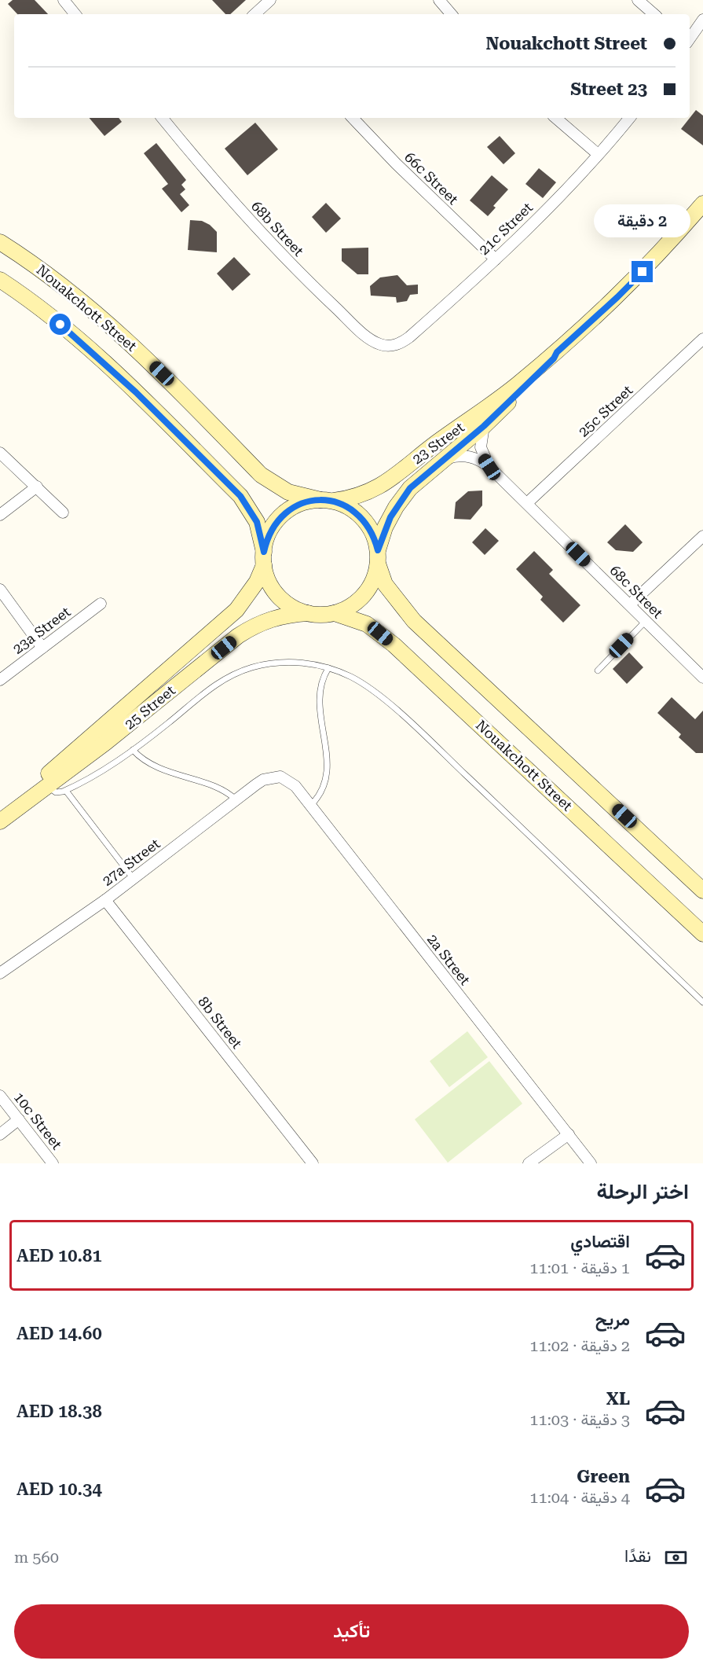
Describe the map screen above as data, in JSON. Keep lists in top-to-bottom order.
{
  "streets": {
    "street": [
      "66c Street",
      "68b Street",
      "21c Street",
      "Nouakchott Street",
      "25c Street",
      "23 Street",
      "68c Street",
      "23a Street",
      "25 Street",
      "27a Street",
      "2a Street",
      "8b Street",
      "10c Street"
    ]
  },
  "crossings": [
    ["66c Street", "21c Street"],
    ["68b Street", "21c Street"],
    ["Nouakchott Street", "23 Street"],
    ["Nouakchott Street", "25 Street"],
    ["25c Street", "68c Street"],
    ["23 Street", "68c Street"],
    ["23 Street", "25 Street"],
    ["27a Street", "2a Street"],
    ["27a Street", "8b Street"]
  ],
  "page": {
    "banner": ["Nouakchott Street", "23 Street"],
    "bubble": "2 دقيقة",
    "heading": "اختر الرحلة",
    "list": [
      {
        "name": "اقتصادي",
        "note": "1 دقيقة · 11:01",
        "value": "AED 10.81"
      },
      {
        "name": "مريح",
        "note": "2 دقيقة · 11:02",
        "value": "AED 14.60"
      },
      {
        "name": "XL",
        "note": "3 دقيقة · 11:03",
        "value": "AED 18.38"
      },
      {
        "name": "Green",
        "note": "4 دقيقة · 11:04",
        "value": "AED 10.34"
      }
    ],
    "pay": ["نقدًا", "560 m"],
    "buttons": "تأكيد"
  }
}
